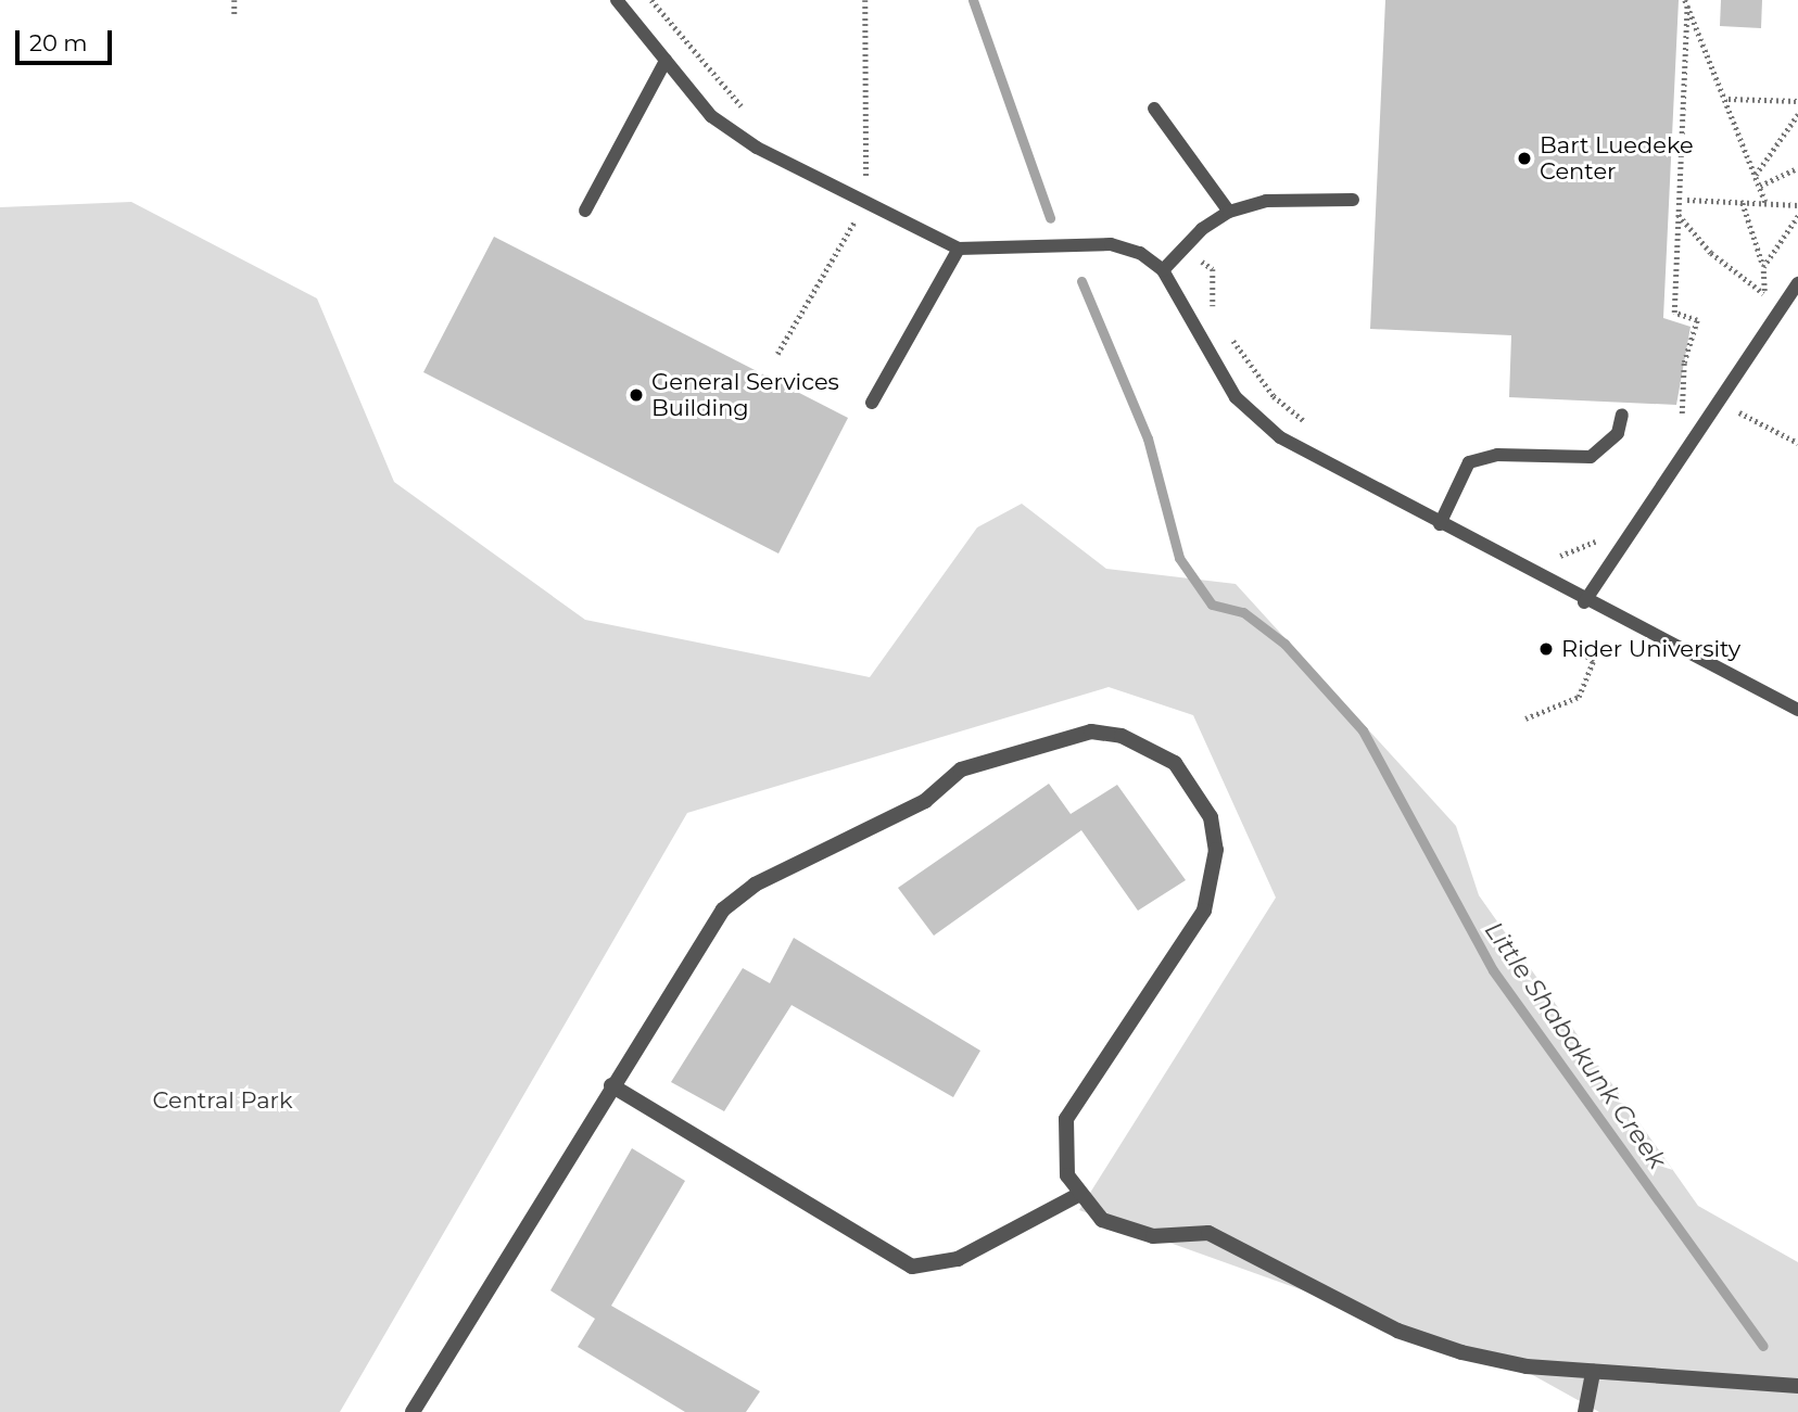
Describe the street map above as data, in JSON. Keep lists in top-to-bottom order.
{
  "water": ["Little Shabakunk Creek"],
  "parks": ["Central Park"],
  "places": ["Bart Luedeke Center", "General Services Building", "Rider University"],
  "scale_bar": "20 m"
}
